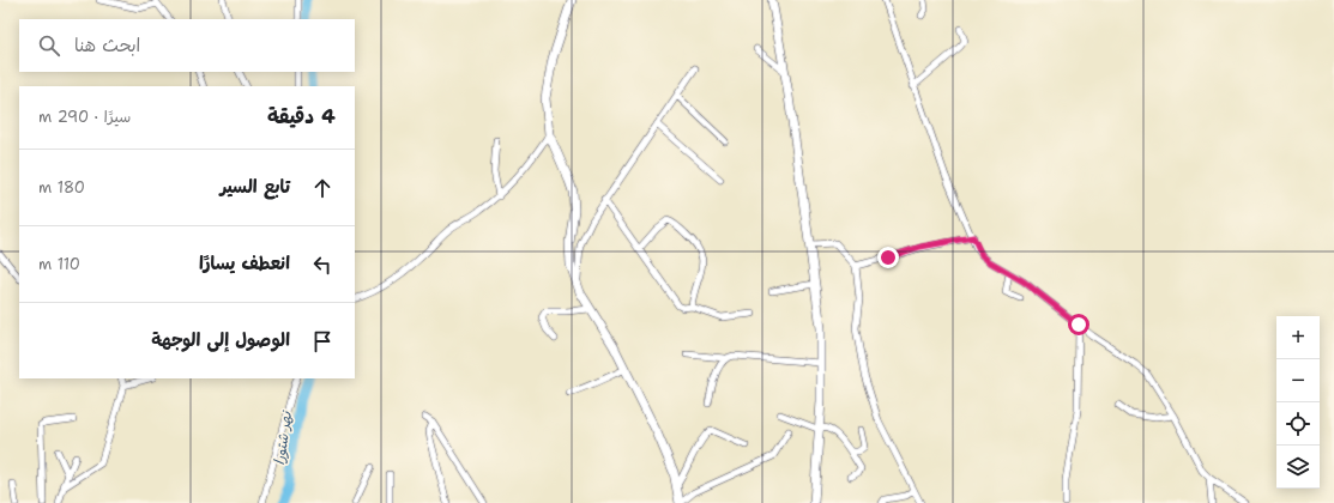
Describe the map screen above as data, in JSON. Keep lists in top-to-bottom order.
{
  "water": ["نهر شتورا"],
  "page": {
    "search": "ابحث هنا",
    "heading": ["4 دقيقة", "سيرًا · 290 m"],
    "list": [
      ["تابع السير", "180 m"],
      ["انعطف يسارًا", "110 m"],
      "الوصول إلى الوجهة"
    ],
    "map_buttons": ["+", "−"]
  }
}
